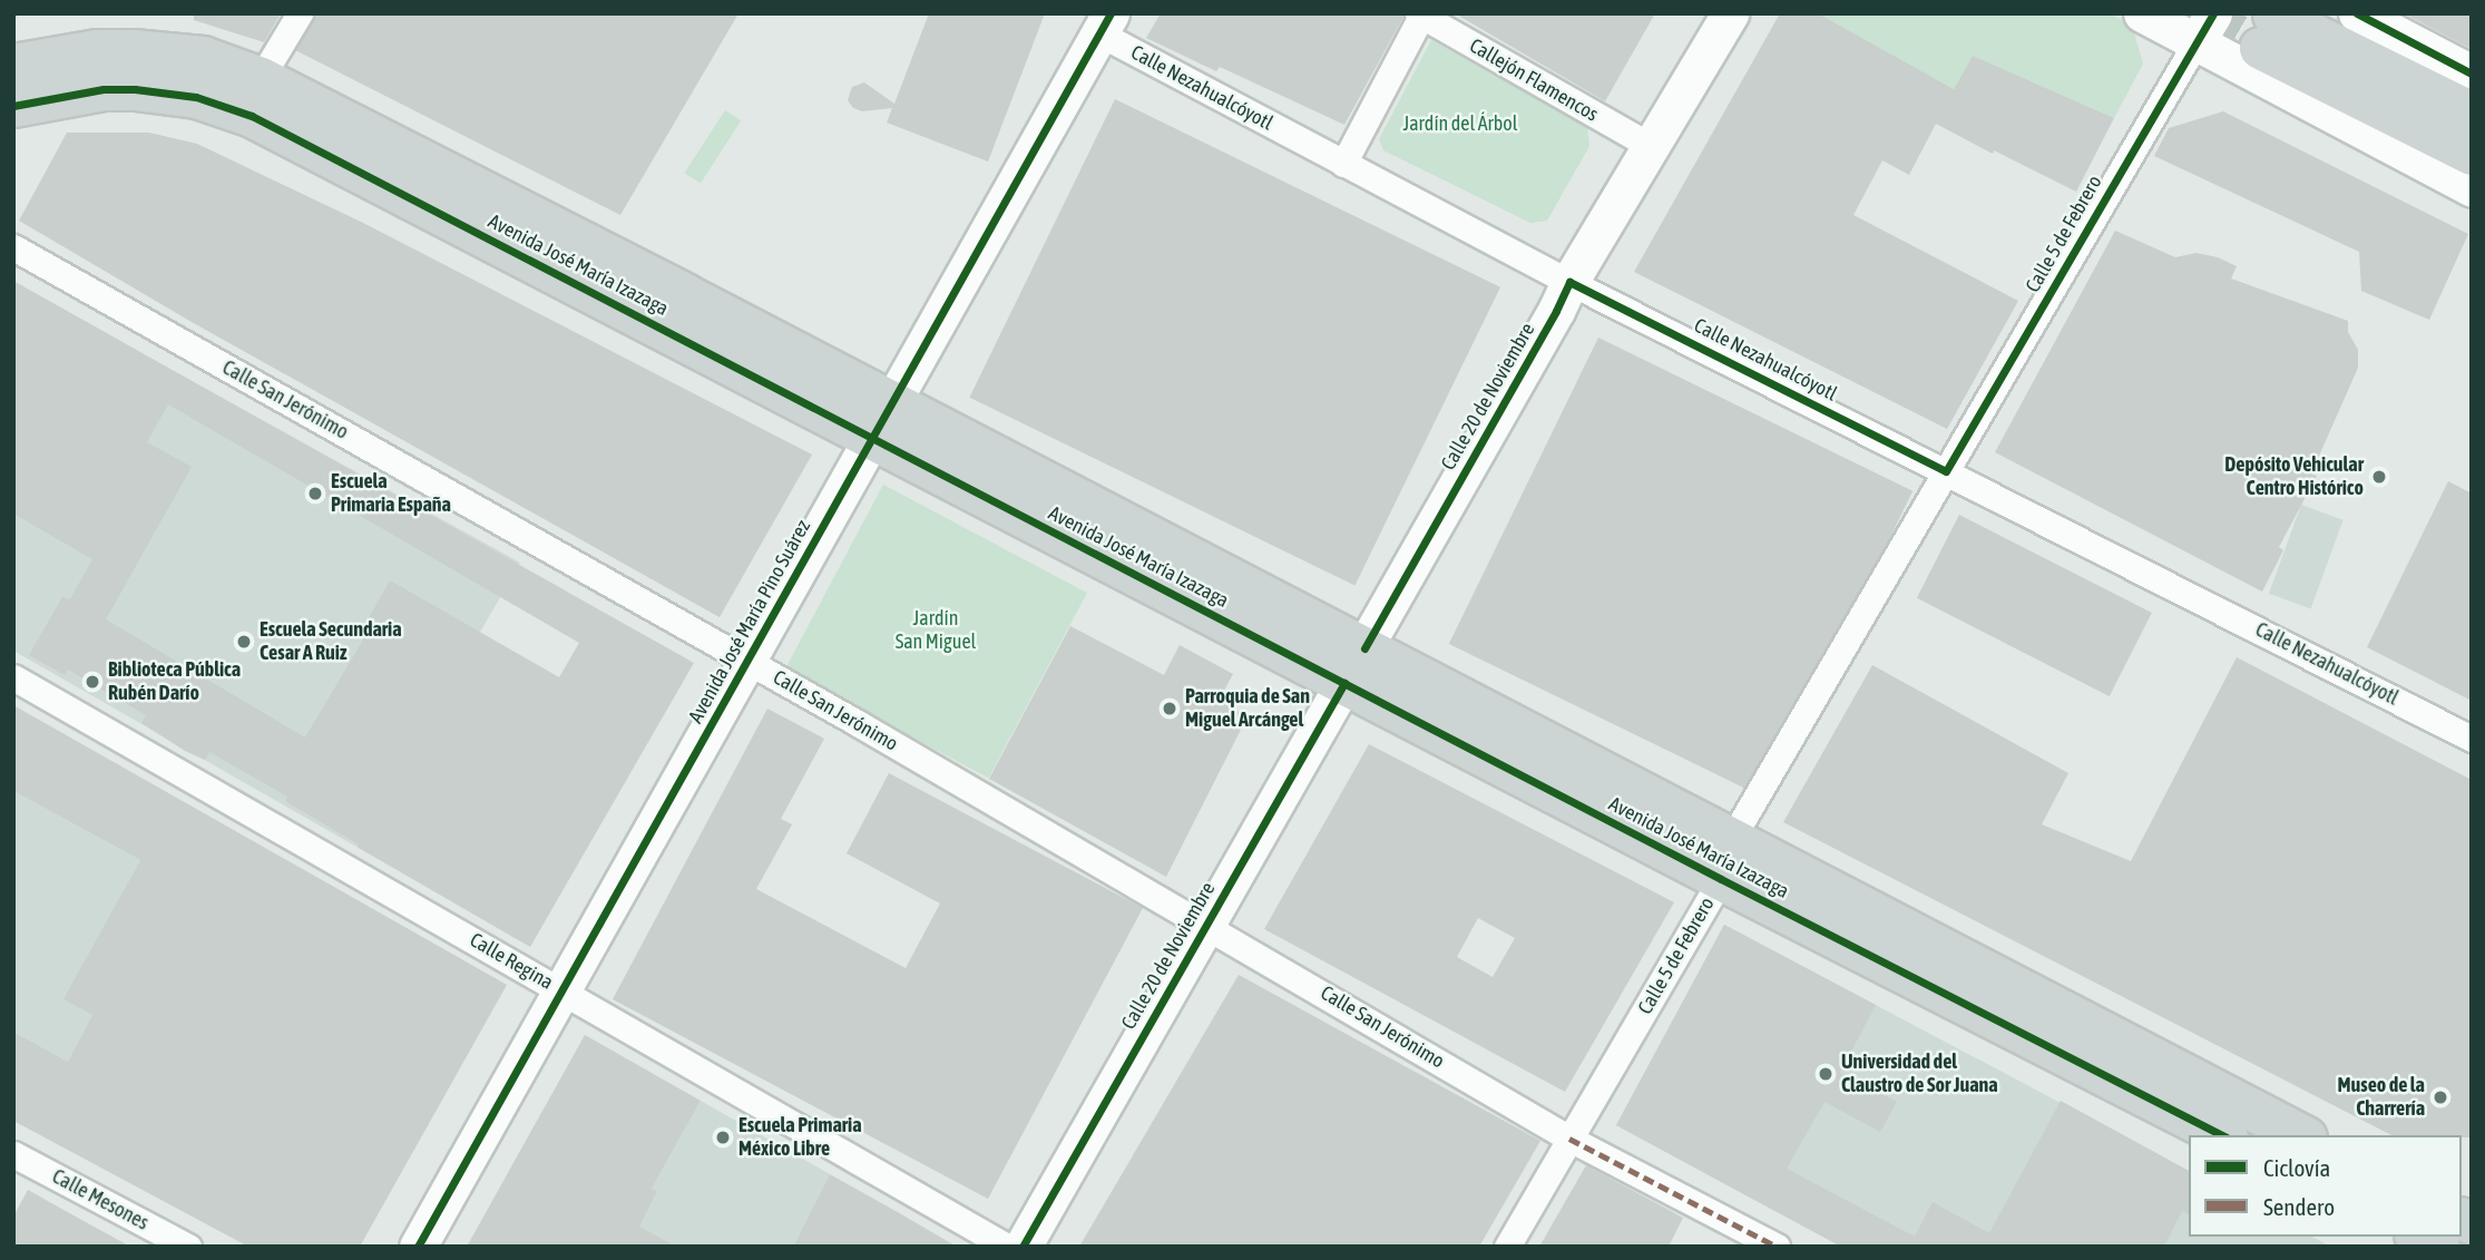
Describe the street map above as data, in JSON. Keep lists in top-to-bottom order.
{
  "streets": {
    "main road": ["Avenida José María Izazaga", "Calle 20 de Noviembre", "Avenida José María Pino Suárez"],
    "street": [
      "Callejón Flamencos",
      "Calle Nezahualcóyotl",
      "Calle 5 de Febrero",
      "Calle San Jerónimo",
      "Calle Regina",
      "Calle Mesones"
    ]
  },
  "crossings": [
    ["Callejón Flamencos", "Calle 20 de Noviembre"],
    ["Calle Nezahualcóyotl", "Calle 5 de Febrero"],
    ["Calle Nezahualcóyotl", "Calle 20 de Noviembre"],
    ["Calle Nezahualcóyotl", "Avenida José María Pino Suárez"],
    ["Calle 5 de Febrero", "Avenida José María Izazaga"],
    ["Calle 5 de Febrero", "Calle San Jerónimo"],
    ["Avenida José María Izazaga", "Calle 20 de Noviembre"],
    ["Avenida José María Izazaga", "Avenida José María Pino Suárez"],
    ["Calle 20 de Noviembre", "Calle San Jerónimo"],
    ["Calle San Jerónimo", "Avenida José María Pino Suárez"],
    ["Avenida José María Pino Suárez", "Calle Regina"]
  ],
  "parks": ["Jardín del Árbol", "Jardín San Miguel"],
  "places": [
    "Depósito Vehicular Centro Histórico",
    "Escuela Primaria España",
    "Escuela Secundaria Cesar A Ruiz",
    "Biblioteca Pública Rubén Darío",
    "Parroquia de San Miguel Arcángel",
    "Universidad del Claustro de Sor Juana",
    "Museo de la Charrería",
    "Escuela Primaria México Libre"
  ],
  "legend": ["Ciclovía", "Sendero"]
}
